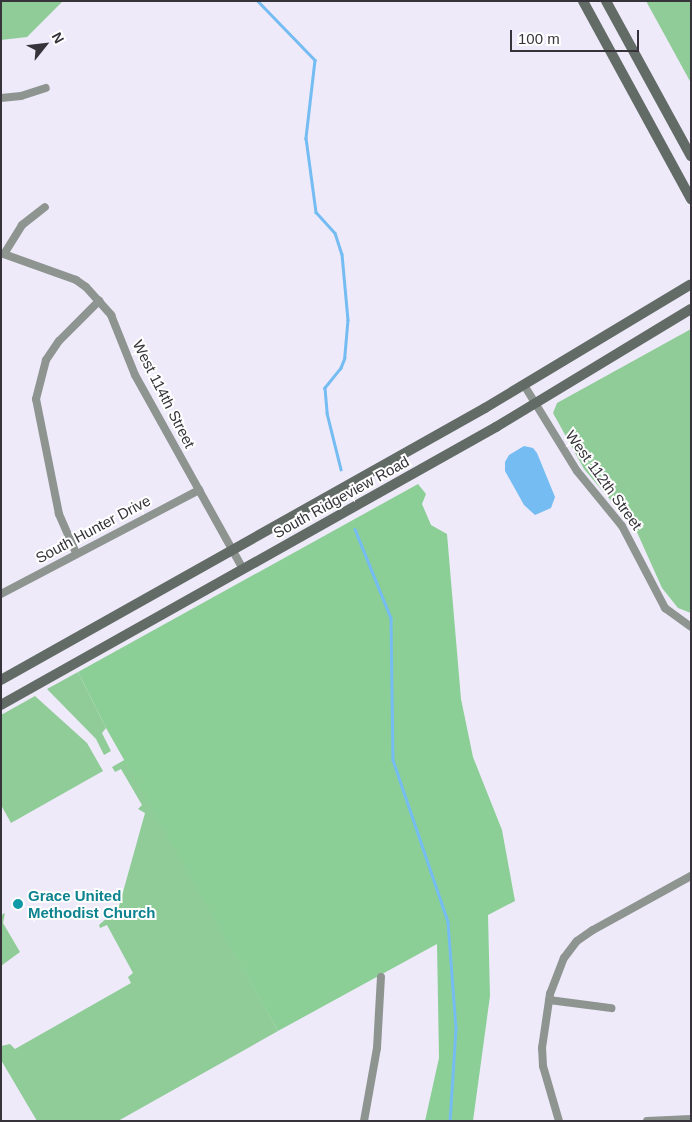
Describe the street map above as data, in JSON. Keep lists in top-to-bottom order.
{
  "streets": {
    "main road": ["South Ridgeview Road"],
    "street": ["West 114th Street", "West 112th Street", "South Hunter Drive"]
  },
  "crossings": [
    ["West 114th Street", "South Ridgeview Road"],
    ["West 114th Street", "South Hunter Drive"],
    ["West 112th Street", "South Ridgeview Road"]
  ],
  "places": ["Grace United Methodist Church"],
  "scale_bar": "100 m",
  "north": "top right"
}
